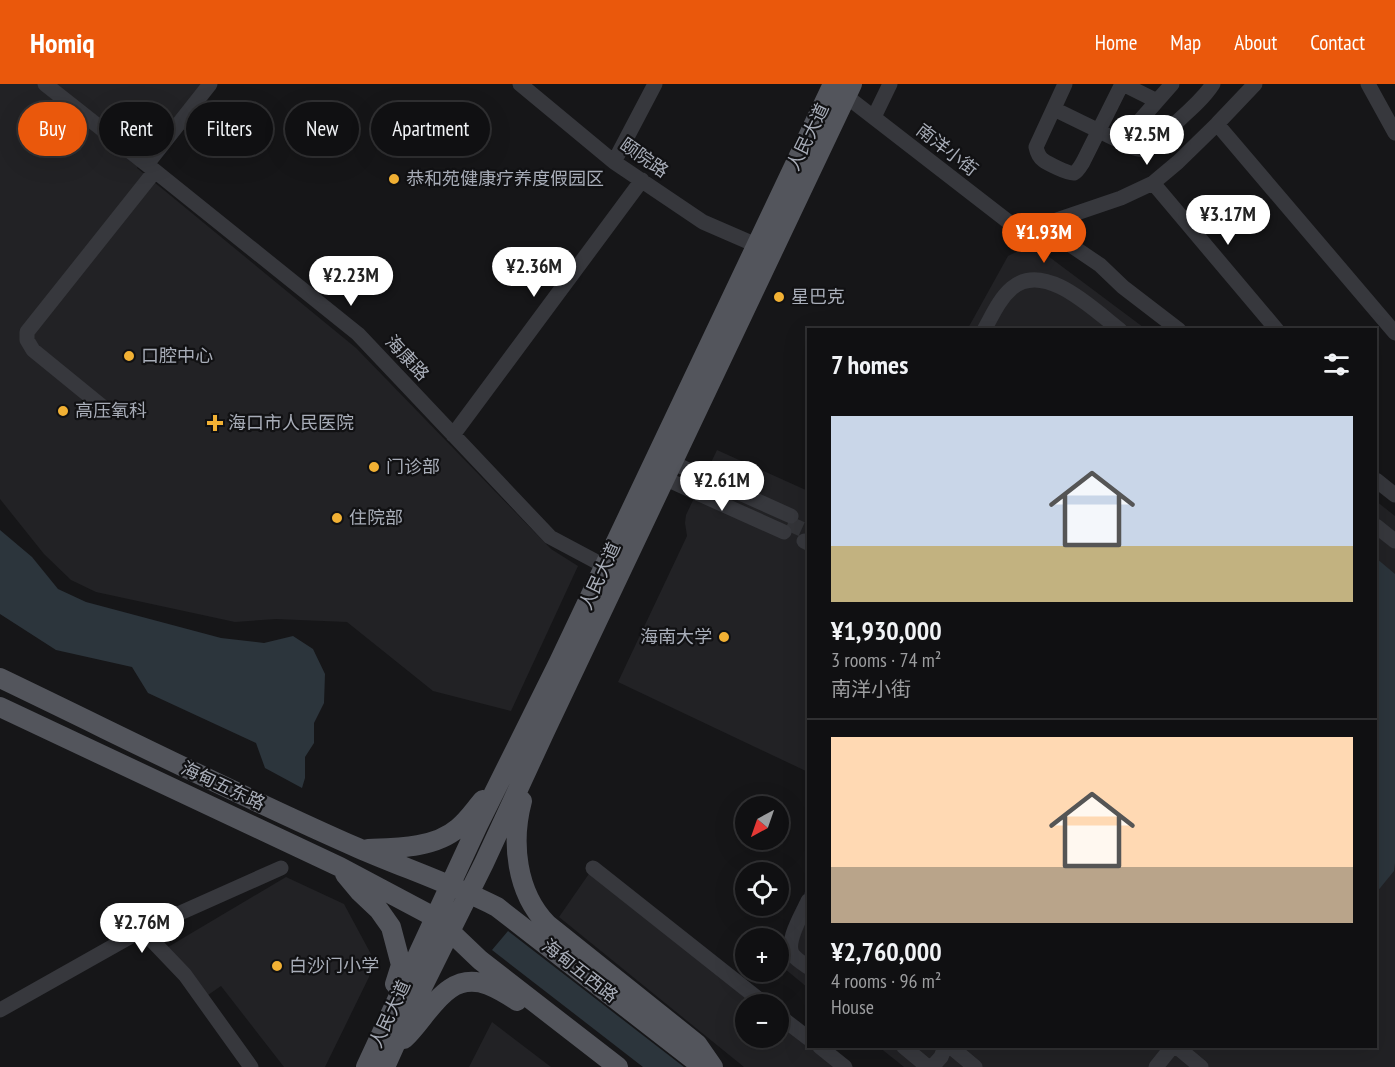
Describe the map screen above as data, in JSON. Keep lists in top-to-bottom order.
{
  "streets": {
    "main road": ["人民大道", "海甸五东路", "海甸五西路"],
    "street": ["南洋小街", "颐院路", "海康路"]
  },
  "crossings": [
    ["人民大道", "南洋小街"],
    ["人民大道", "颐院路"],
    ["人民大道", "海康路"],
    ["人民大道", "海甸五东路"],
    ["人民大道", "海甸五西路"],
    ["海甸五东路", "海甸五西路"]
  ],
  "places": {
    "other": [
      "恭和苑健康疗养度假园区",
      "星巴克",
      "口腔中心",
      "高压氧科",
      "门诊部",
      "住院部",
      "海南大学",
      "白沙门小学"
    ],
    "health": ["海口市人民医院"]
  },
  "north": "bottom left",
  "page": {
    "header": "Homiq",
    "nav": [
      "Home",
      "Map",
      "About",
      "Contact"
    ],
    "chip": [
      "Buy",
      "Rent",
      "Filters",
      "New",
      "Apartment"
    ],
    "price": [
      "¥2.5M",
      "¥3.17M",
      "¥1.93M",
      "¥2.36M",
      "¥2.23M",
      "¥2.61M",
      "¥2.76M"
    ],
    "heading": "7 homes",
    "list": [
      {
        "name": "¥1,930,000",
        "note": "3 rooms · 74 m² · 南洋小街"
      },
      {
        "name": "¥2,760,000",
        "note": "4 rooms · 96 m² · House"
      }
    ],
    "map_buttons": ["+", "−"]
  }
}
